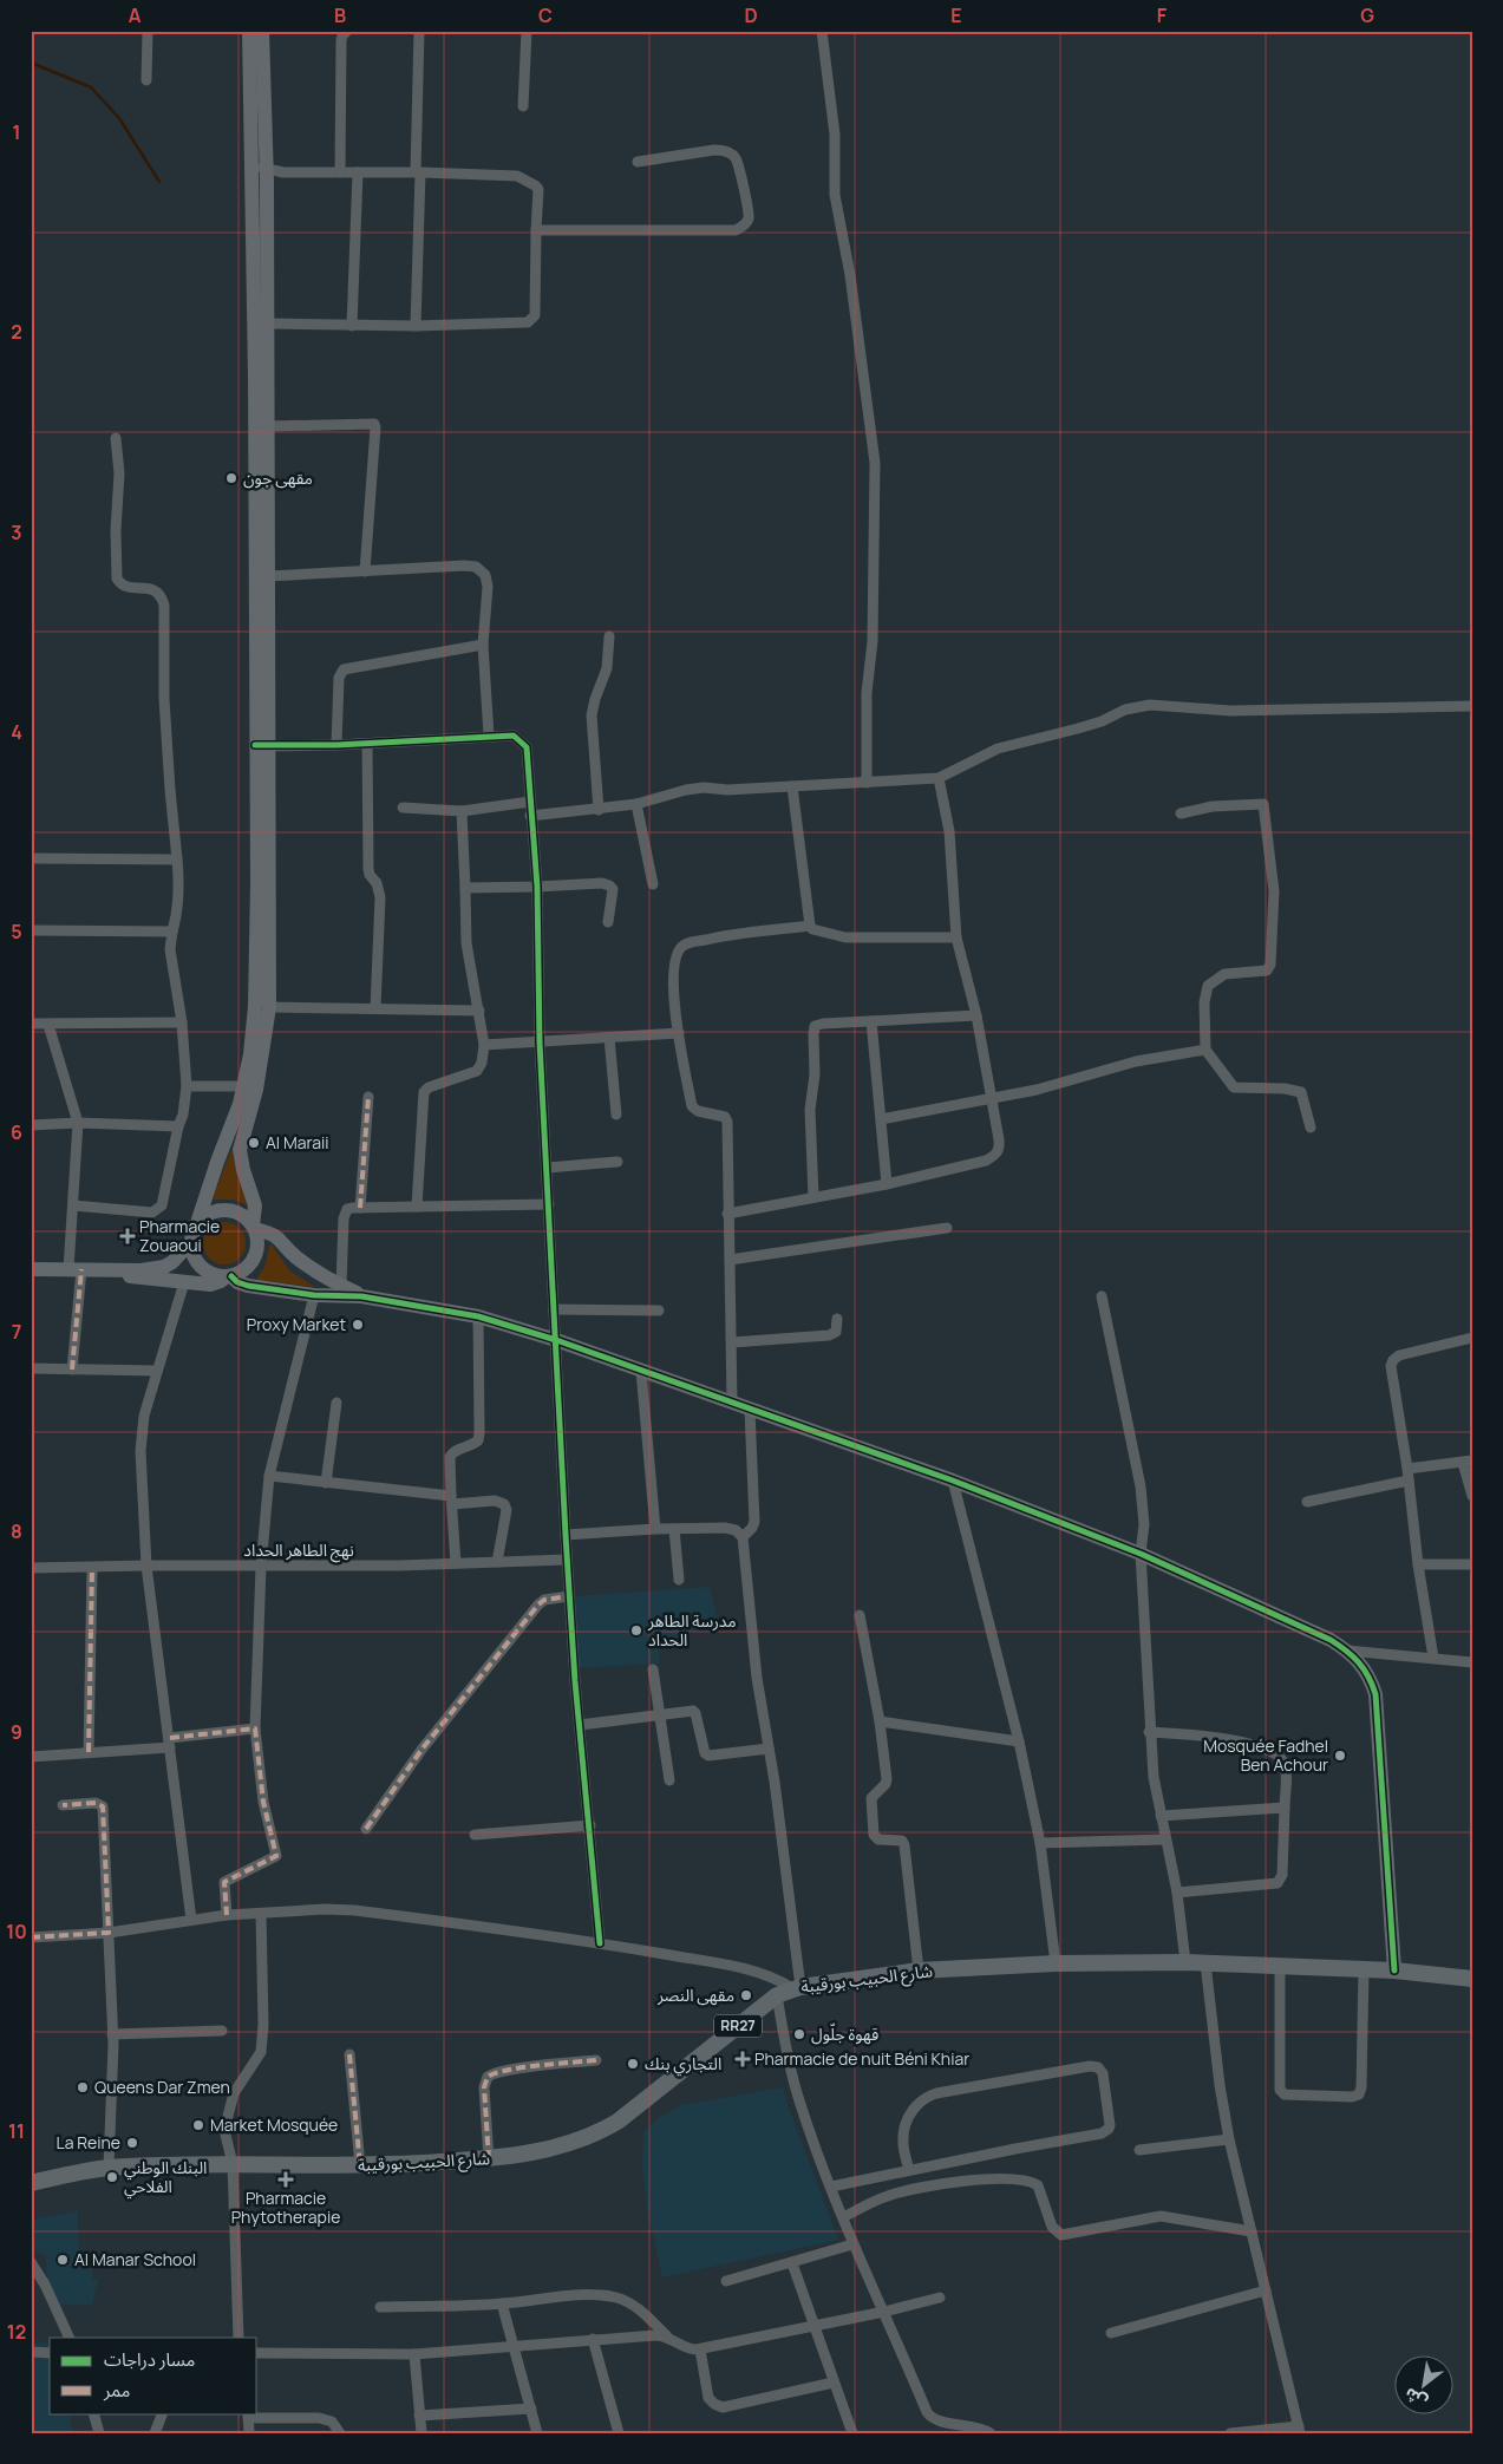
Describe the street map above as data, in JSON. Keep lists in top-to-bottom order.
{
  "streets": {
    "main road": ["شارع الحبيب بورقيبة", "RR27"],
    "street": ["نهج الطاهر الحداد"]
  },
  "places": {
    "other": [
      "مقهى جون",
      "Al Maraii",
      "Proxy Market",
      "مدرسة الطاهر الحداد",
      "Mosquée Fadhel Ben Achour",
      "مقهى النصر",
      "قهوة جلّول",
      "التجاري بنك",
      "Queens Dar Zmen",
      "Market Mosquée",
      "La Reine",
      "البنك الوطني الفلاحي",
      "Al Manar School"
    ],
    "health": ["Pharmacie Zouaoui", "Pharmacie de nuit Béni Khiar", "Pharmacie Phytotherapie"]
  },
  "legend": ["مسار دراجات", "ممر"],
  "north": "bottom left",
  "grid": {
    "columns": [
      "A",
      "B",
      "C",
      "D",
      "E",
      "F",
      "G"
    ],
    "rows": [
      "1",
      "2",
      "3",
      "4",
      "5",
      "6",
      "7",
      "8",
      "9",
      "10",
      "11",
      "12"
    ]
  }
}
